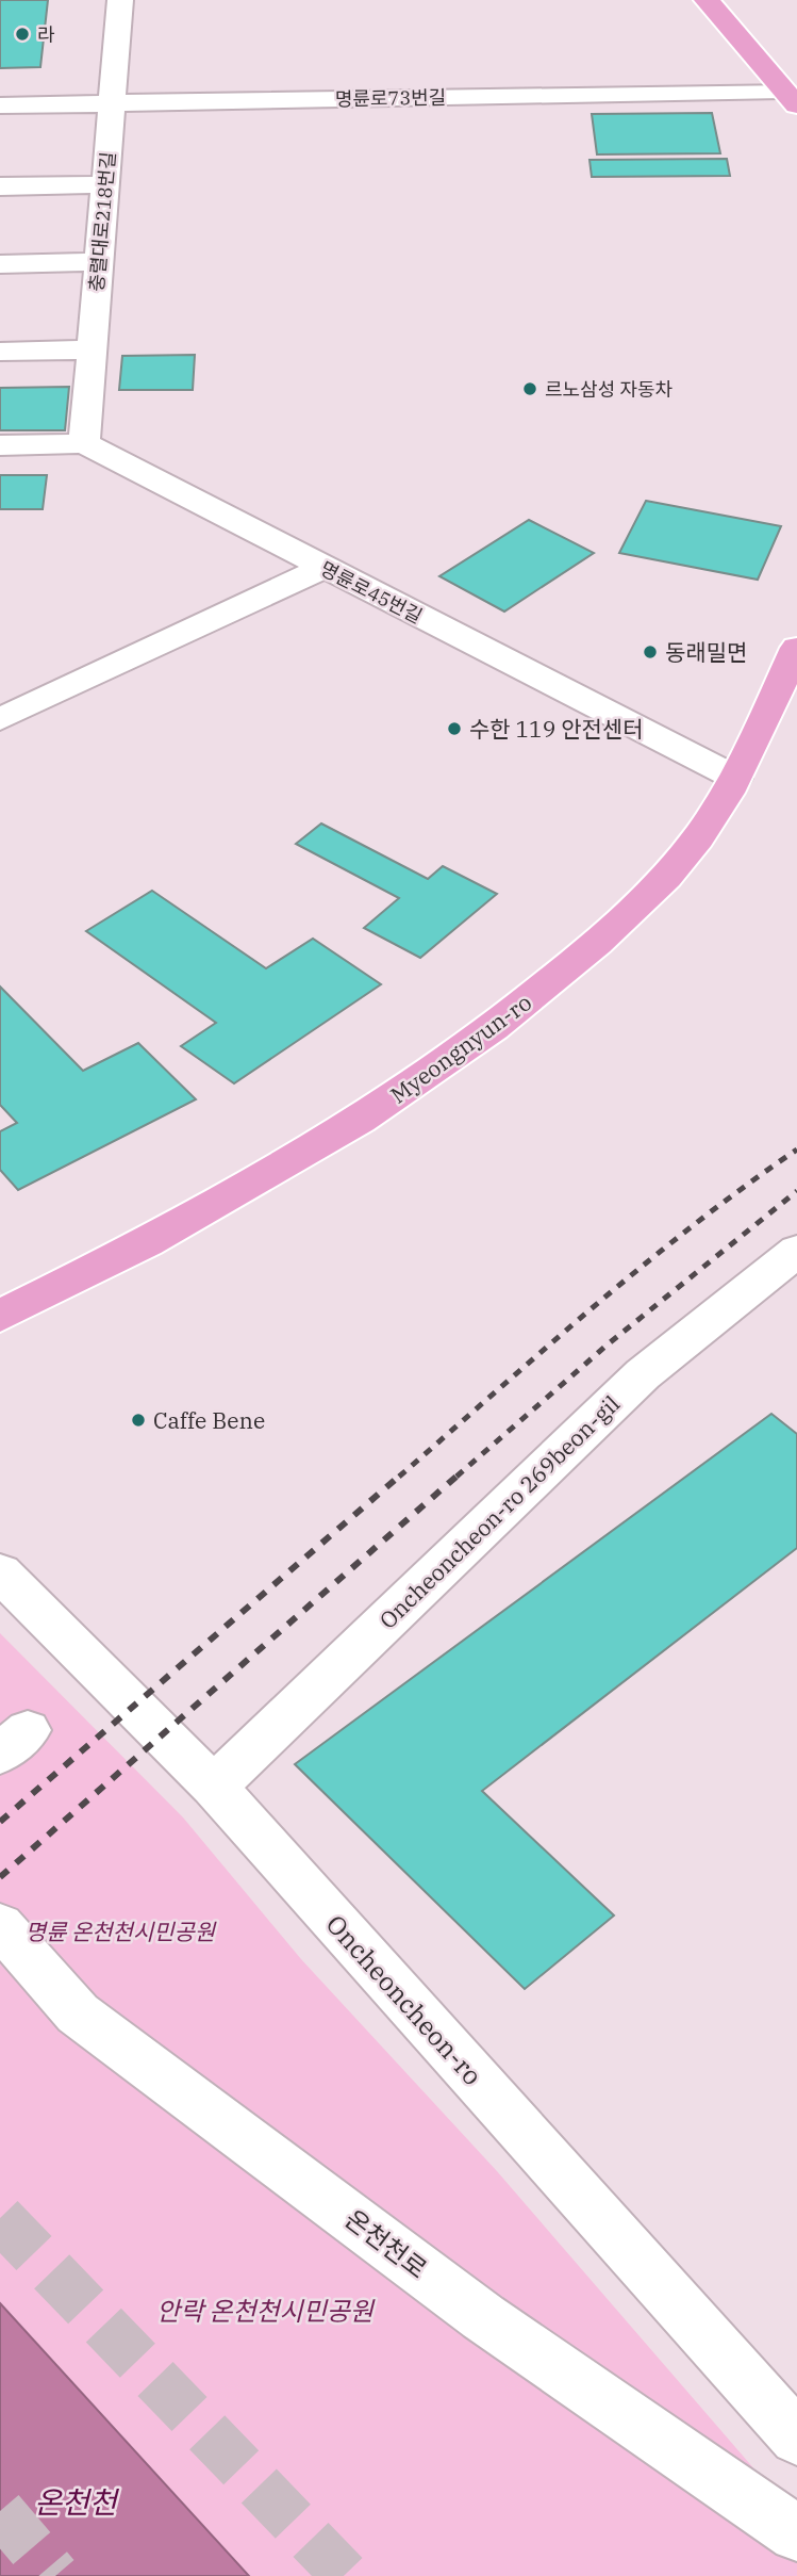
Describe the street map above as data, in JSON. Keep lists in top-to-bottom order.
{
  "streets": {
    "main road": ["Myeongnyun-ro"],
    "street": [
      "명륜로73번길",
      "충렬대로218번길",
      "명륜로45번길",
      "Oncheoncheon-ro 269beon-gil",
      "Oncheoncheon-ro",
      "온천천로"
    ]
  },
  "crossings": [
    ["명륜로73번길", "충렬대로218번길"],
    ["충렬대로218번길", "명륜로45번길"],
    ["명륜로45번길", "Myeongnyun-ro"],
    ["Oncheoncheon-ro 269beon-gil", "Oncheoncheon-ro"]
  ],
  "water": ["온천천"],
  "parks": ["명륜 온천천시민공원", "안락 온천천시민공원"],
  "places": [
    "라",
    "르노삼성 자동차",
    "동래밀면",
    "수한 119 안전센터",
    "Caffe Bene"
  ]
}
